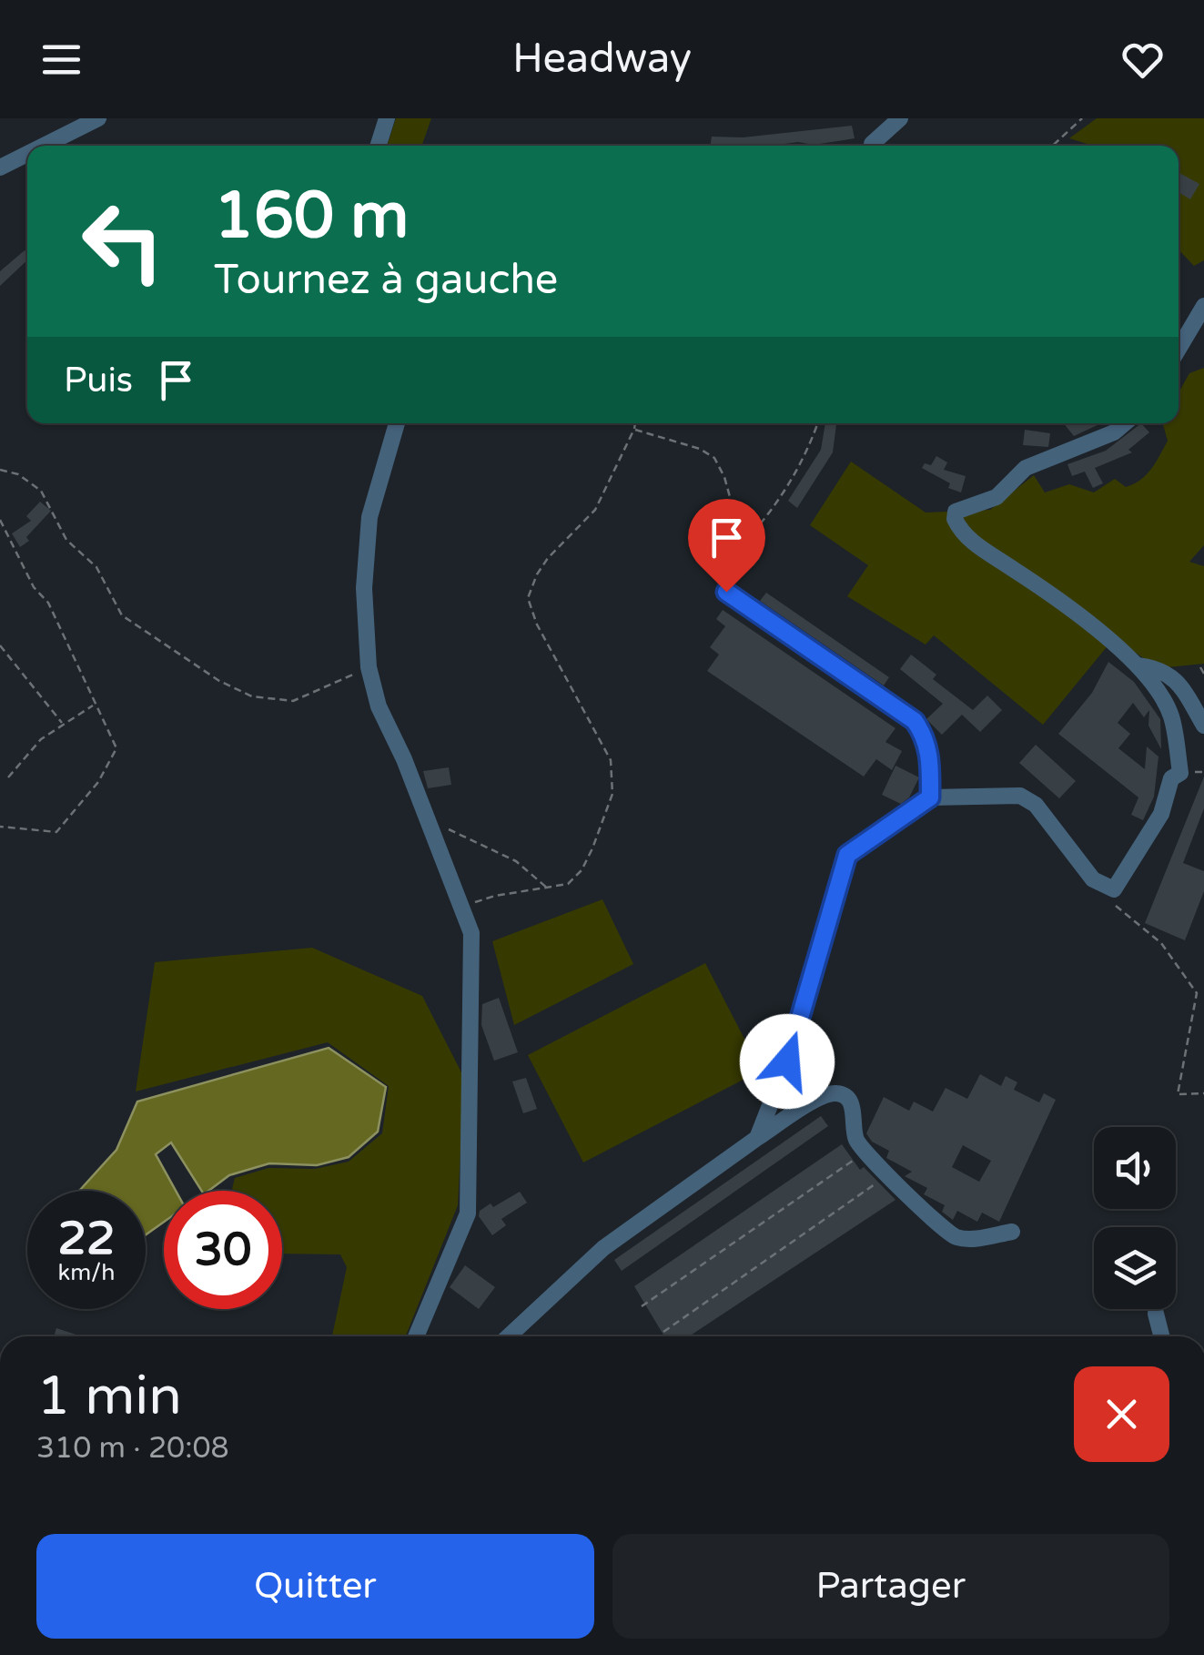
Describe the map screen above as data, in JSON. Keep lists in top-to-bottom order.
{
  "page": {
    "header": "Headway",
    "turn": ["160 m", "Tournez à gauche"],
    "then": "Puis",
    "speed": "22 km/h",
    "limit": "30",
    "heading": ["1 min", "310 m · 20:08"],
    "buttons": ["Quitter", "Partager"]
  }
}
